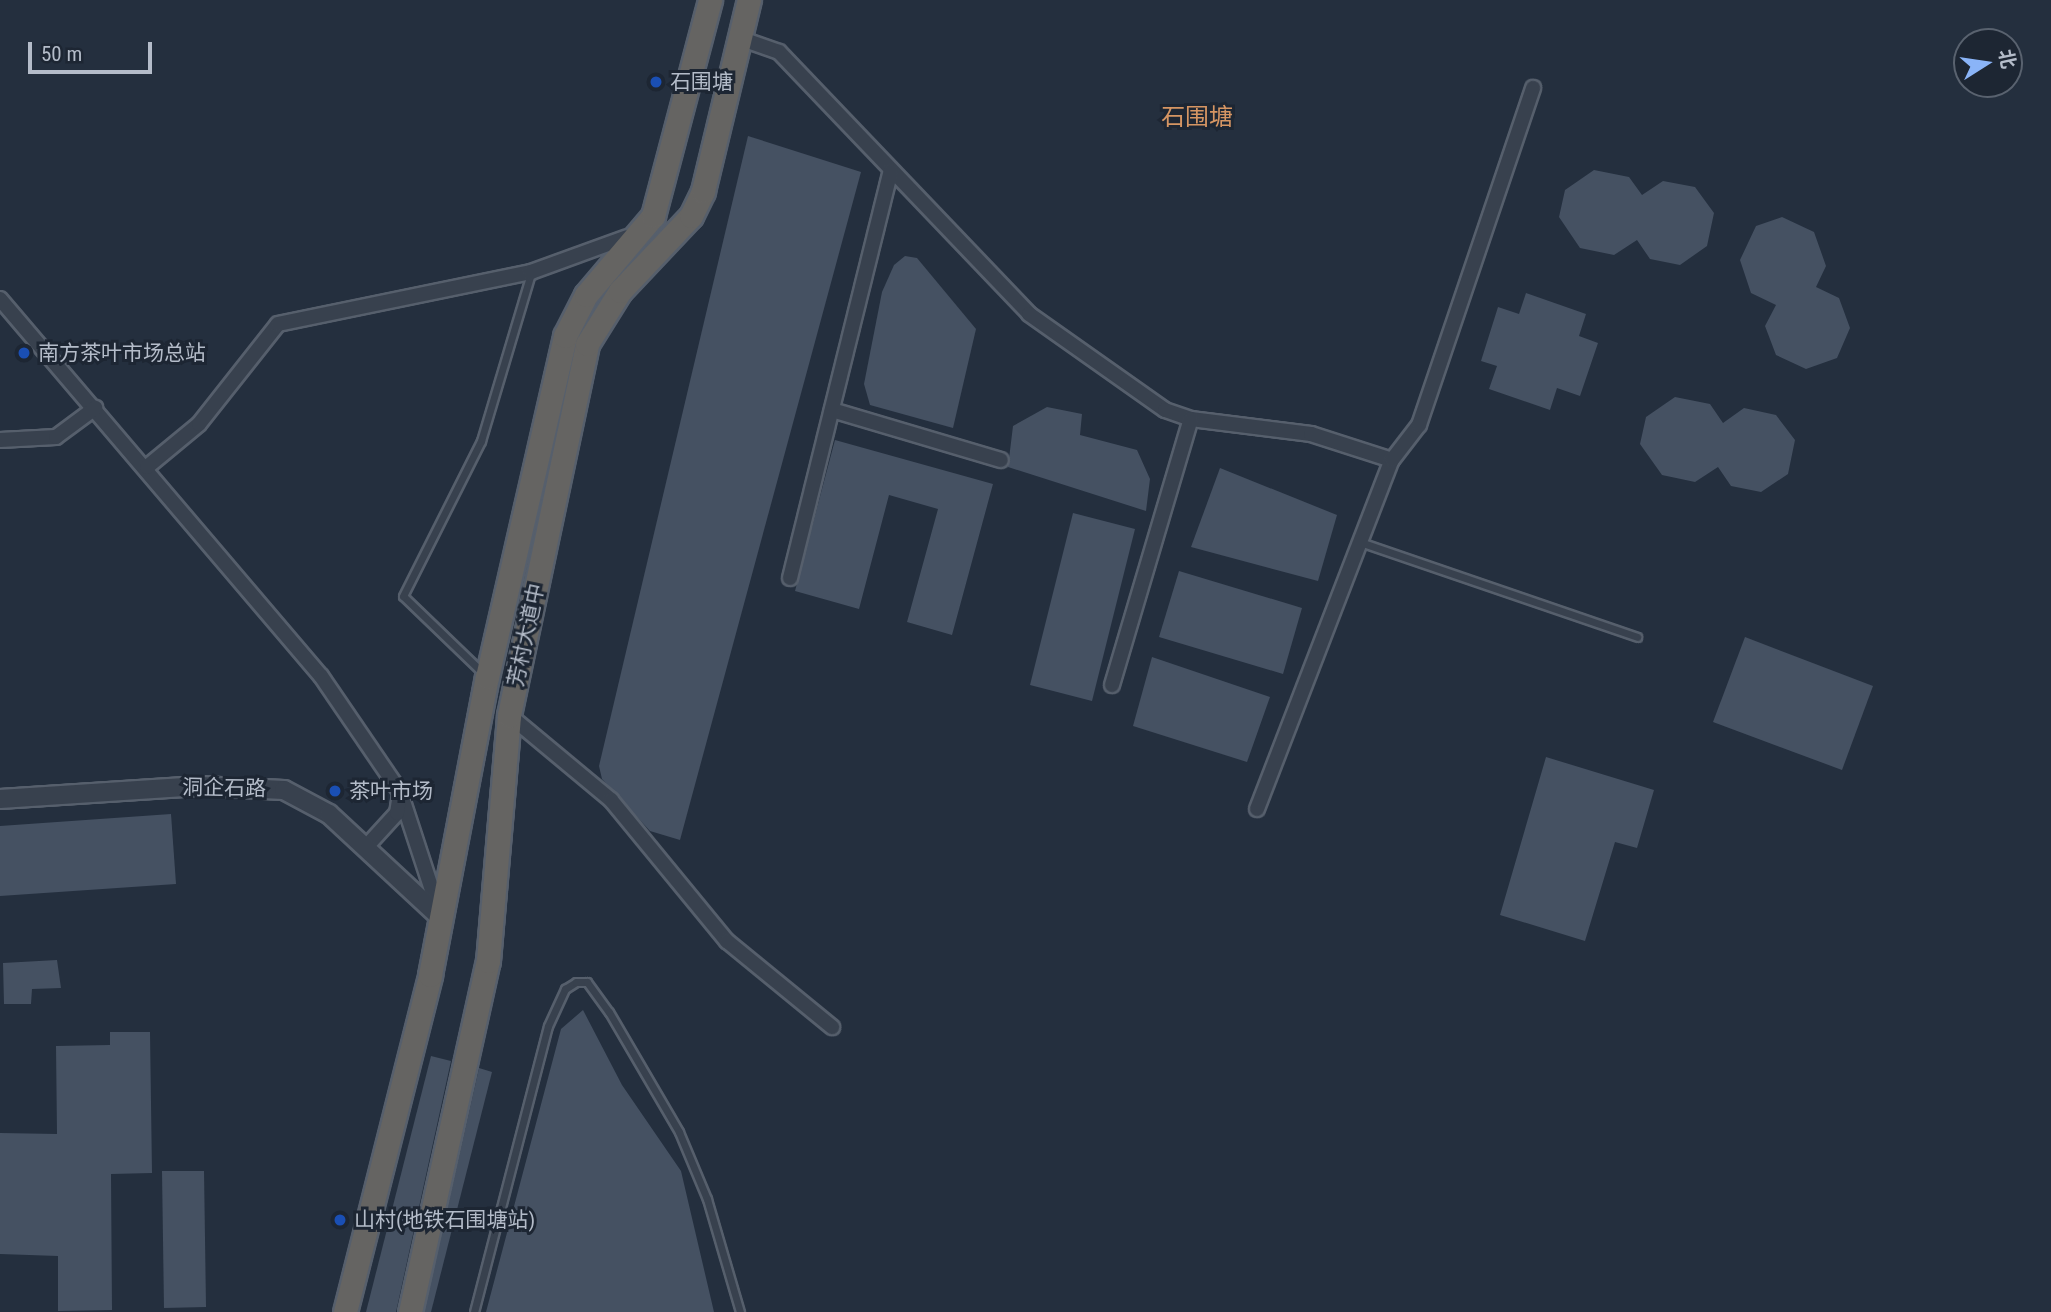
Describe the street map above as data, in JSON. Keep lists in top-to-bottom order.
{
  "streets": {
    "highway": ["芳村大道中"],
    "street": ["洞企石路"]
  },
  "crossings": [
    ["芳村大道中", "洞企石路"]
  ],
  "districts": ["石围塘"],
  "places": [
    "石围塘",
    "南方茶叶市场总站",
    "茶叶市场",
    "山村(地铁石围塘站)"
  ],
  "scale_bar": "50 m",
  "north": "right"
}
